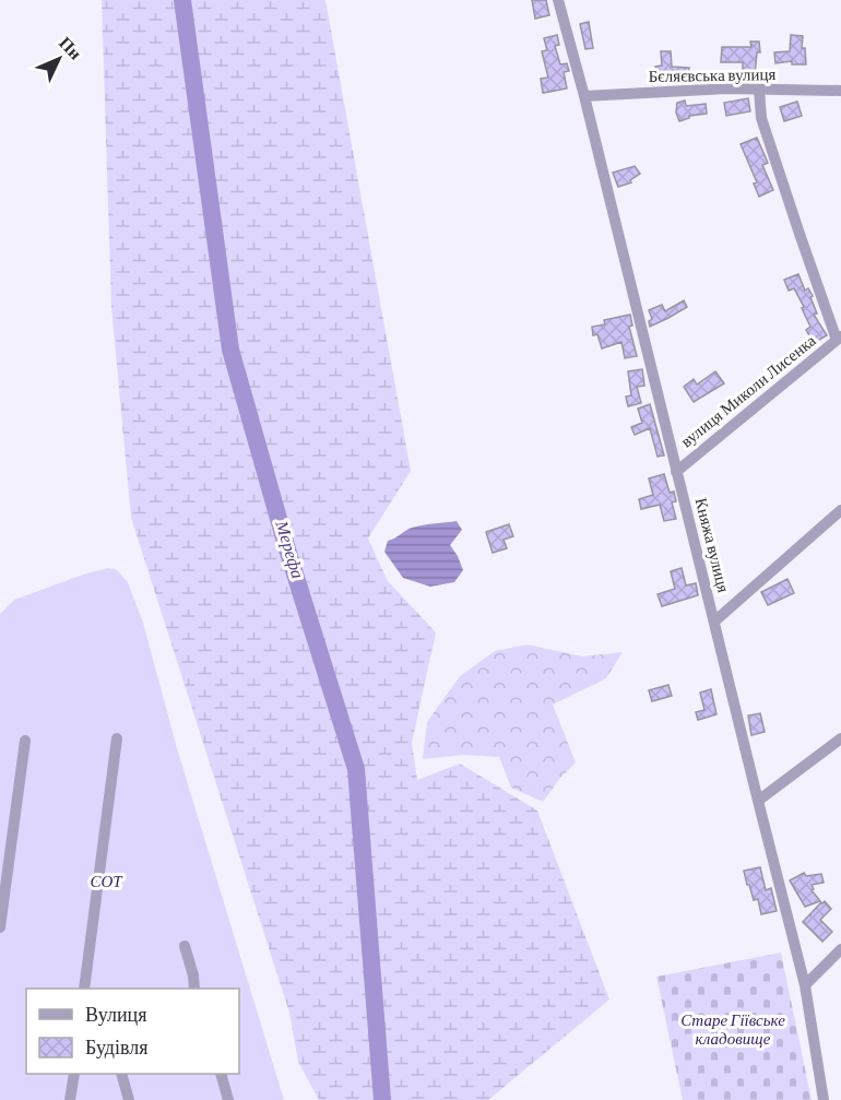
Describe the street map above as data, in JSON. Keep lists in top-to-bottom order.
{
  "streets": {
    "street": ["Бєляєвська вулиця", "вулиця Миколи Лисенка", "Княжа вулиця"]
  },
  "crossings": [
    ["Бєляєвська вулиця", "Княжа вулиця"],
    ["вулиця Миколи Лисенка", "Княжа вулиця"]
  ],
  "water": ["Мерефа"],
  "parks": ["СОТ", "Старе Гіївське кладовище"],
  "legend": ["Вулиця", "Будівля"],
  "north": "top right"
}
